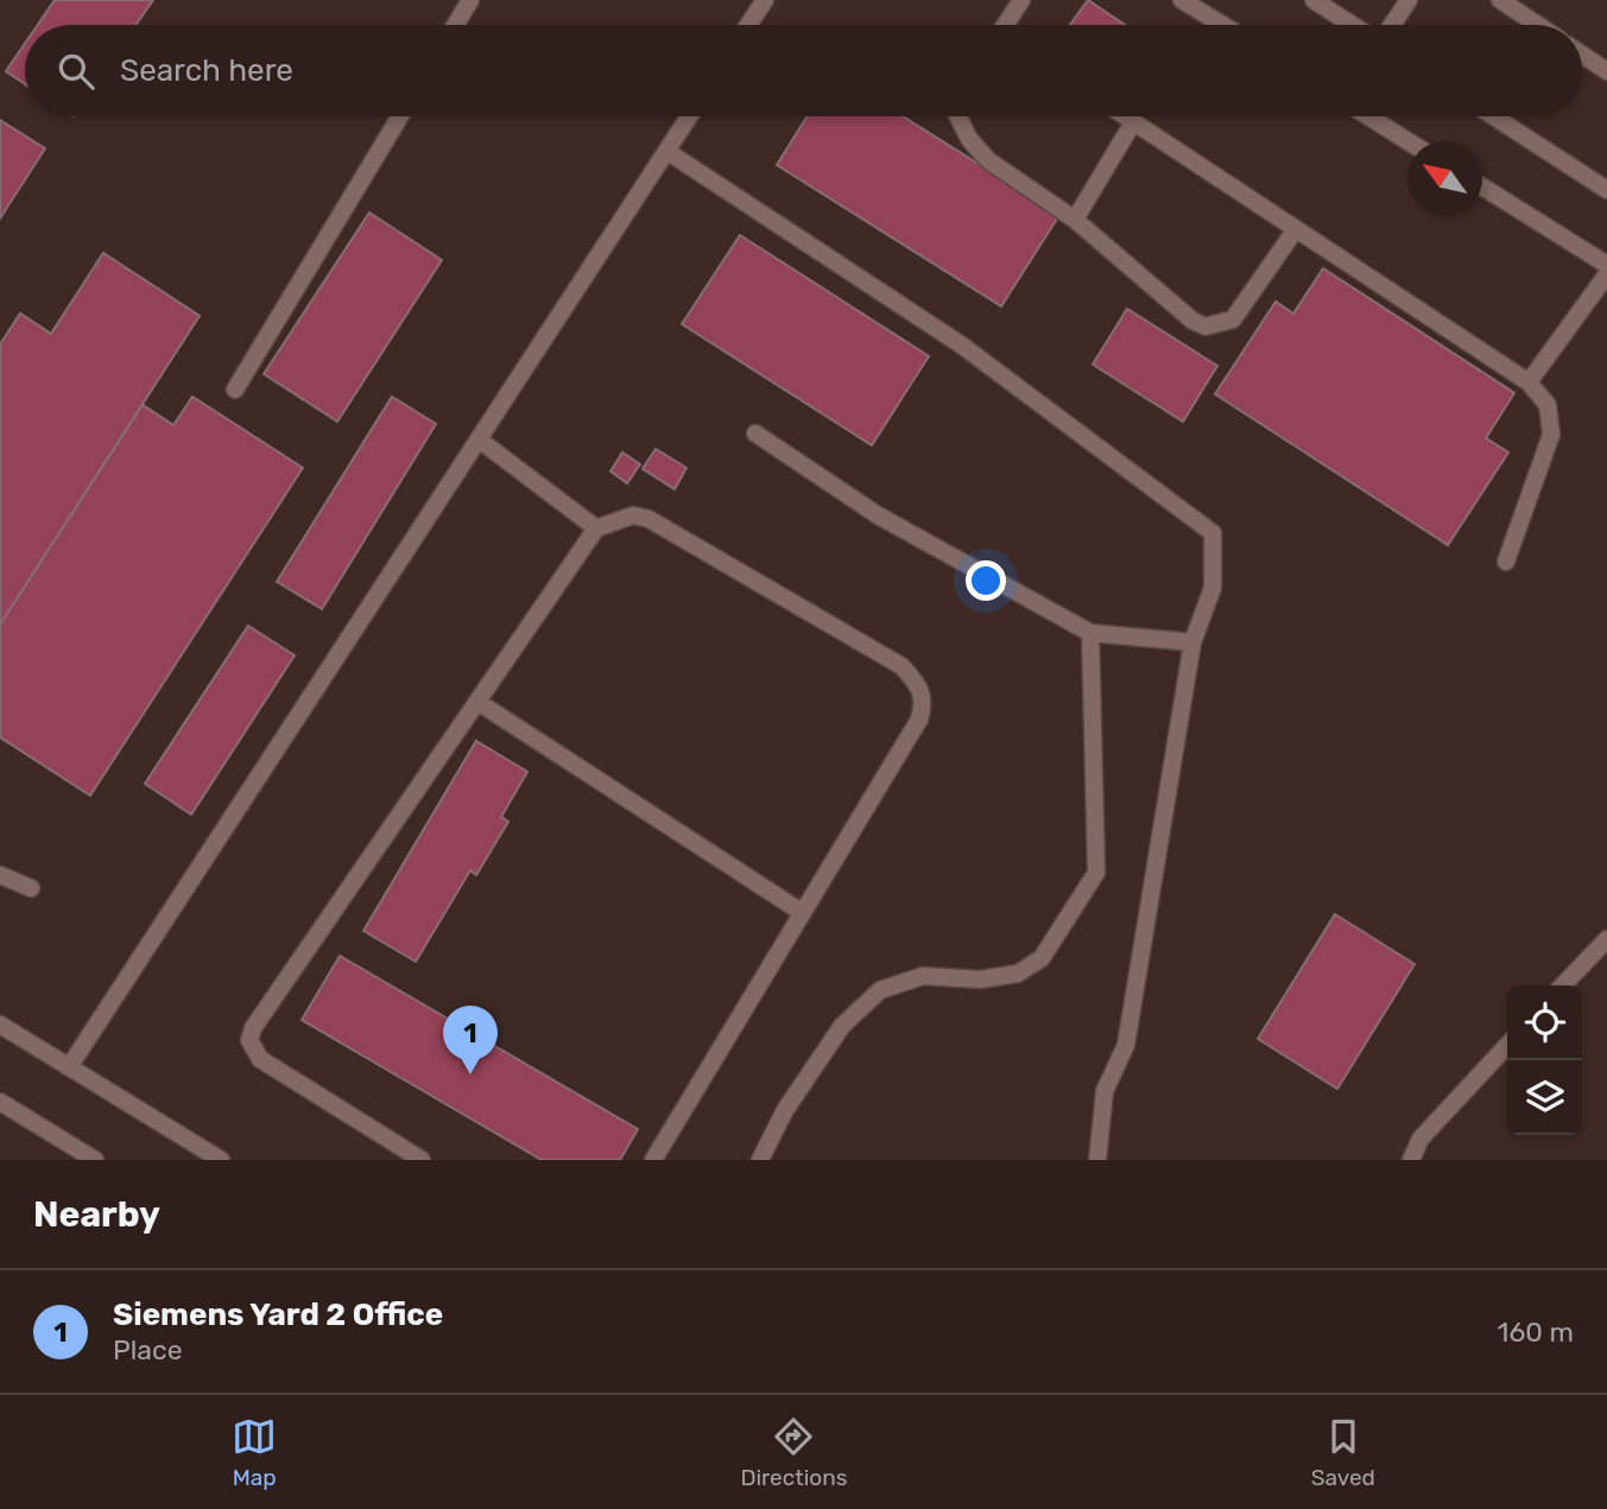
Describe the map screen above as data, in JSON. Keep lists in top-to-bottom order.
{
  "north": "top left",
  "page": {
    "search": "Search here",
    "pins": "1",
    "heading": "Nearby",
    "list": [
      {
        "mark": "1",
        "name": "Siemens Yard 2 Office",
        "note": "Place",
        "value": "160 m"
      }
    ],
    "nav": ["Map", "Directions", "Saved"]
  }
}
